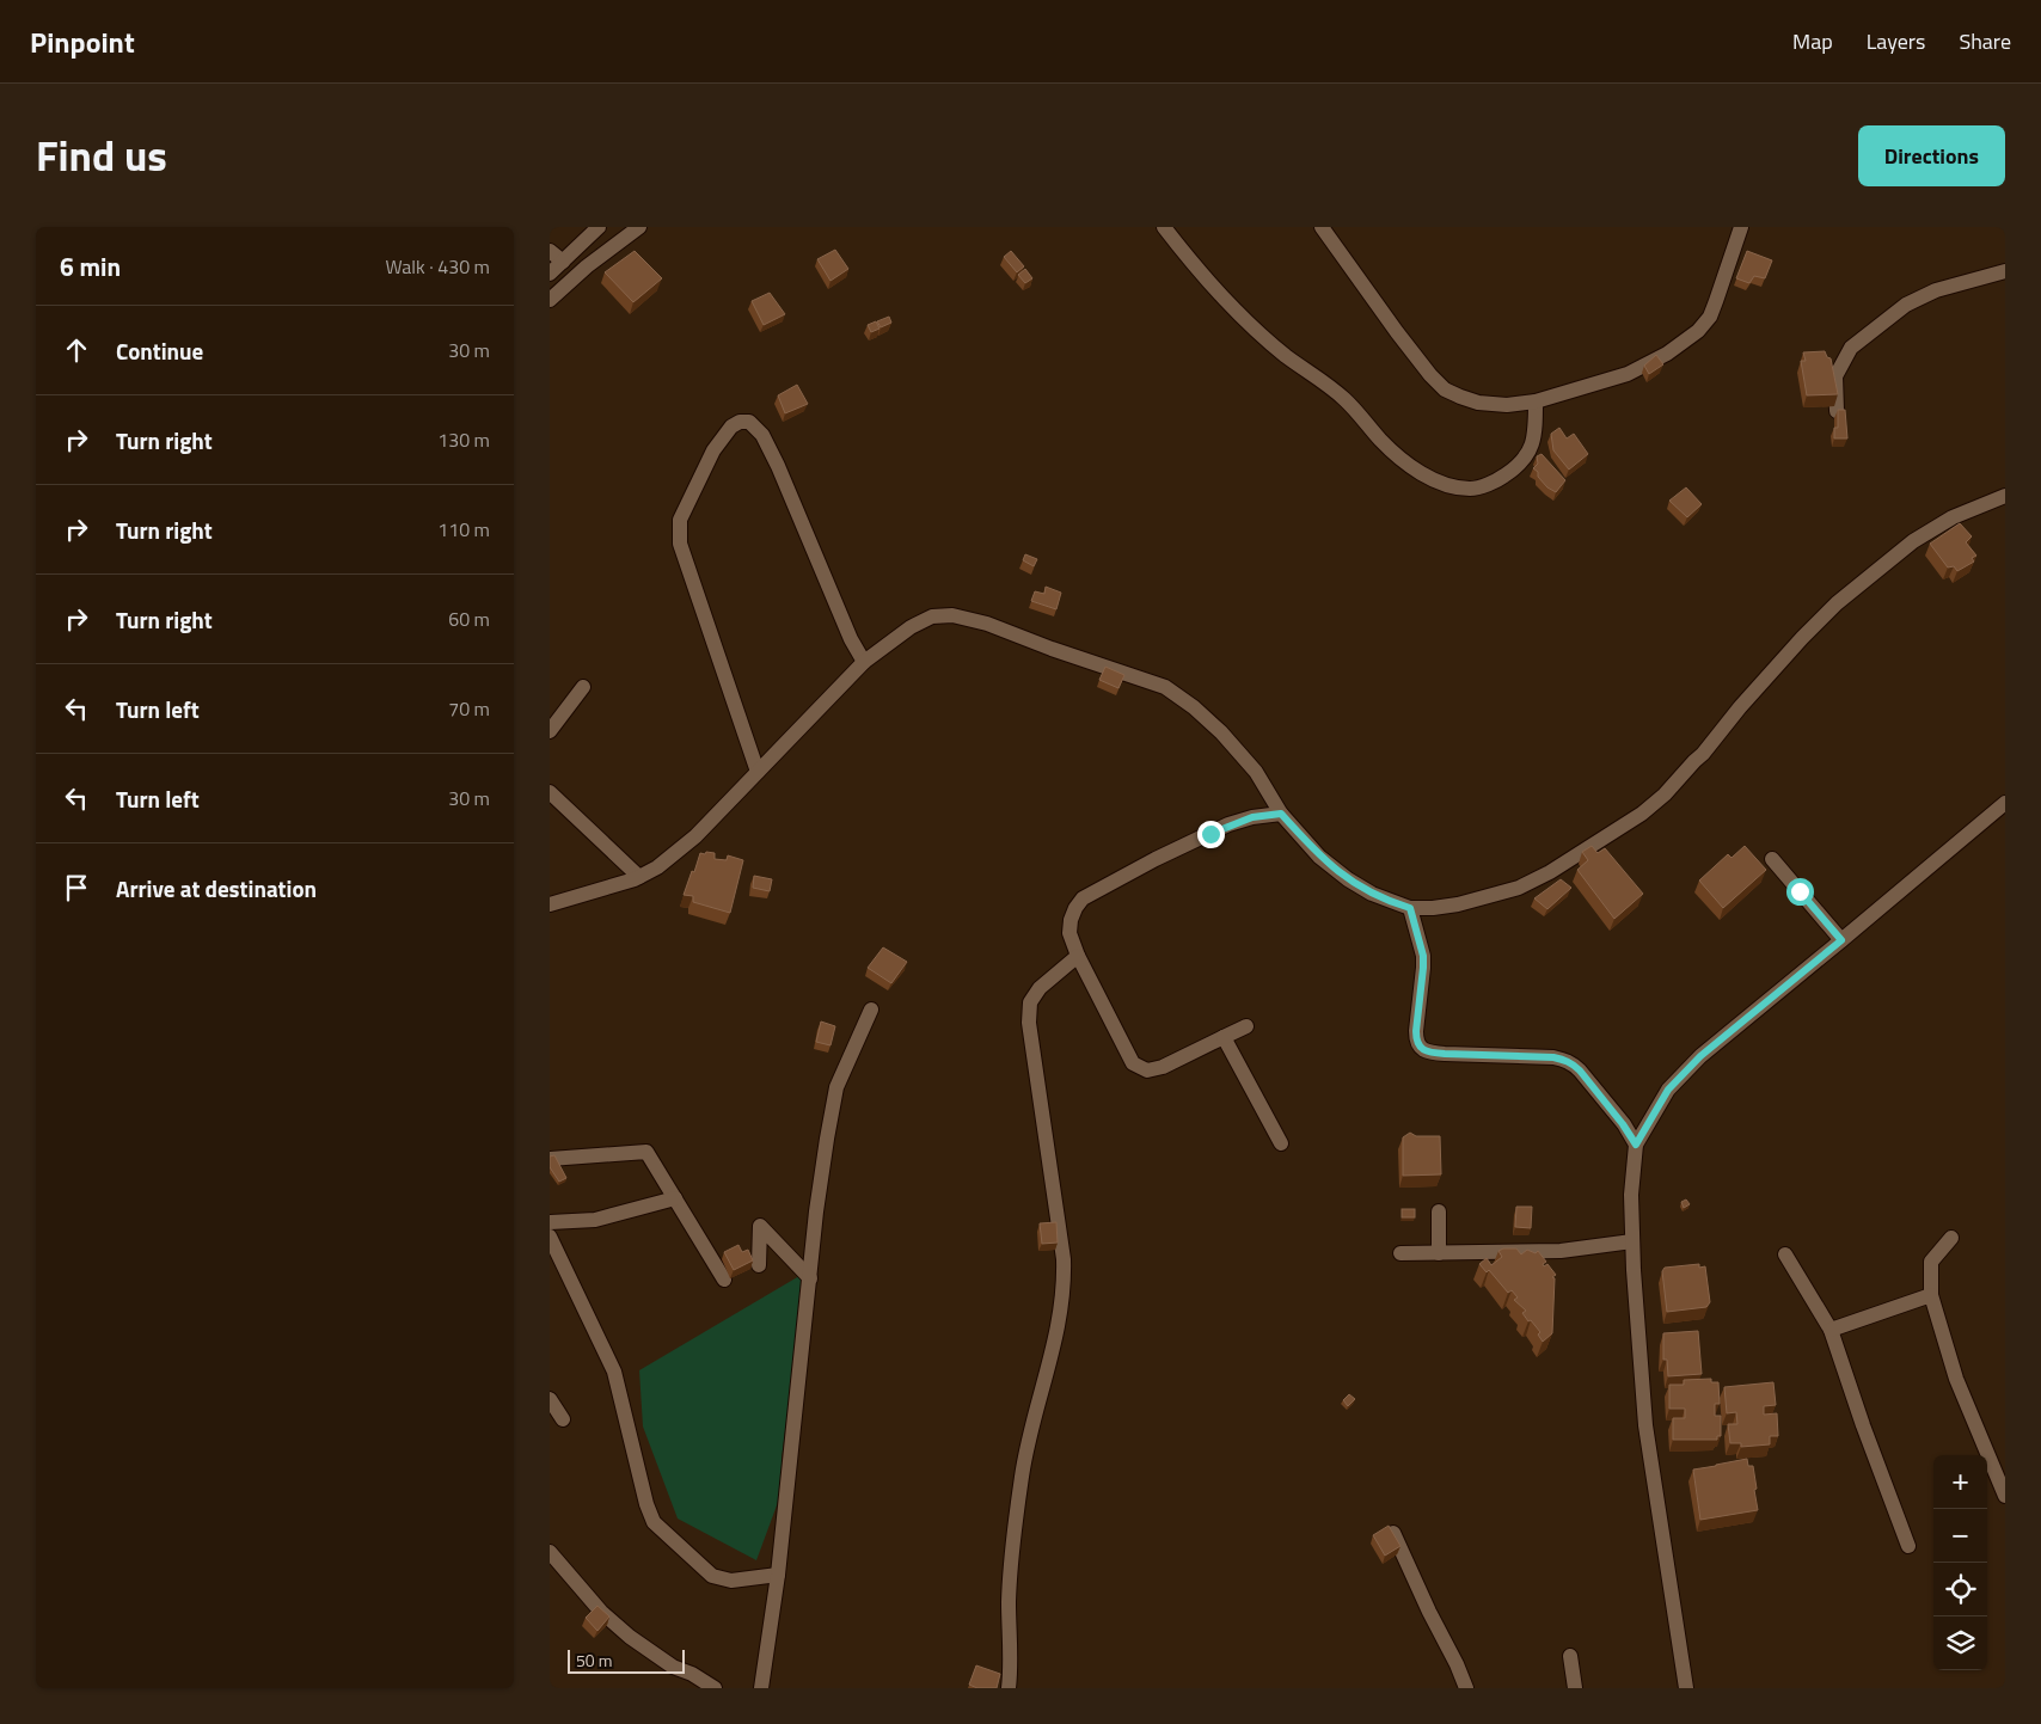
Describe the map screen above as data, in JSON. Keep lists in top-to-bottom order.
{
  "scale_bar": "50 m",
  "page": {
    "header": "Pinpoint",
    "nav": ["Map", "Layers", "Share"],
    "title": "Find us",
    "buttons": "Directions",
    "heading": ["6 min", "Walk · 430 m"],
    "list": [
      ["Continue", "30 m"],
      ["Turn right", "130 m"],
      ["Turn right", "110 m"],
      ["Turn right", "60 m"],
      ["Turn left", "70 m"],
      ["Turn left", "30 m"],
      "Arrive at destination"
    ],
    "map_buttons": ["+", "−"],
    "scale": "50 m"
  }
}
